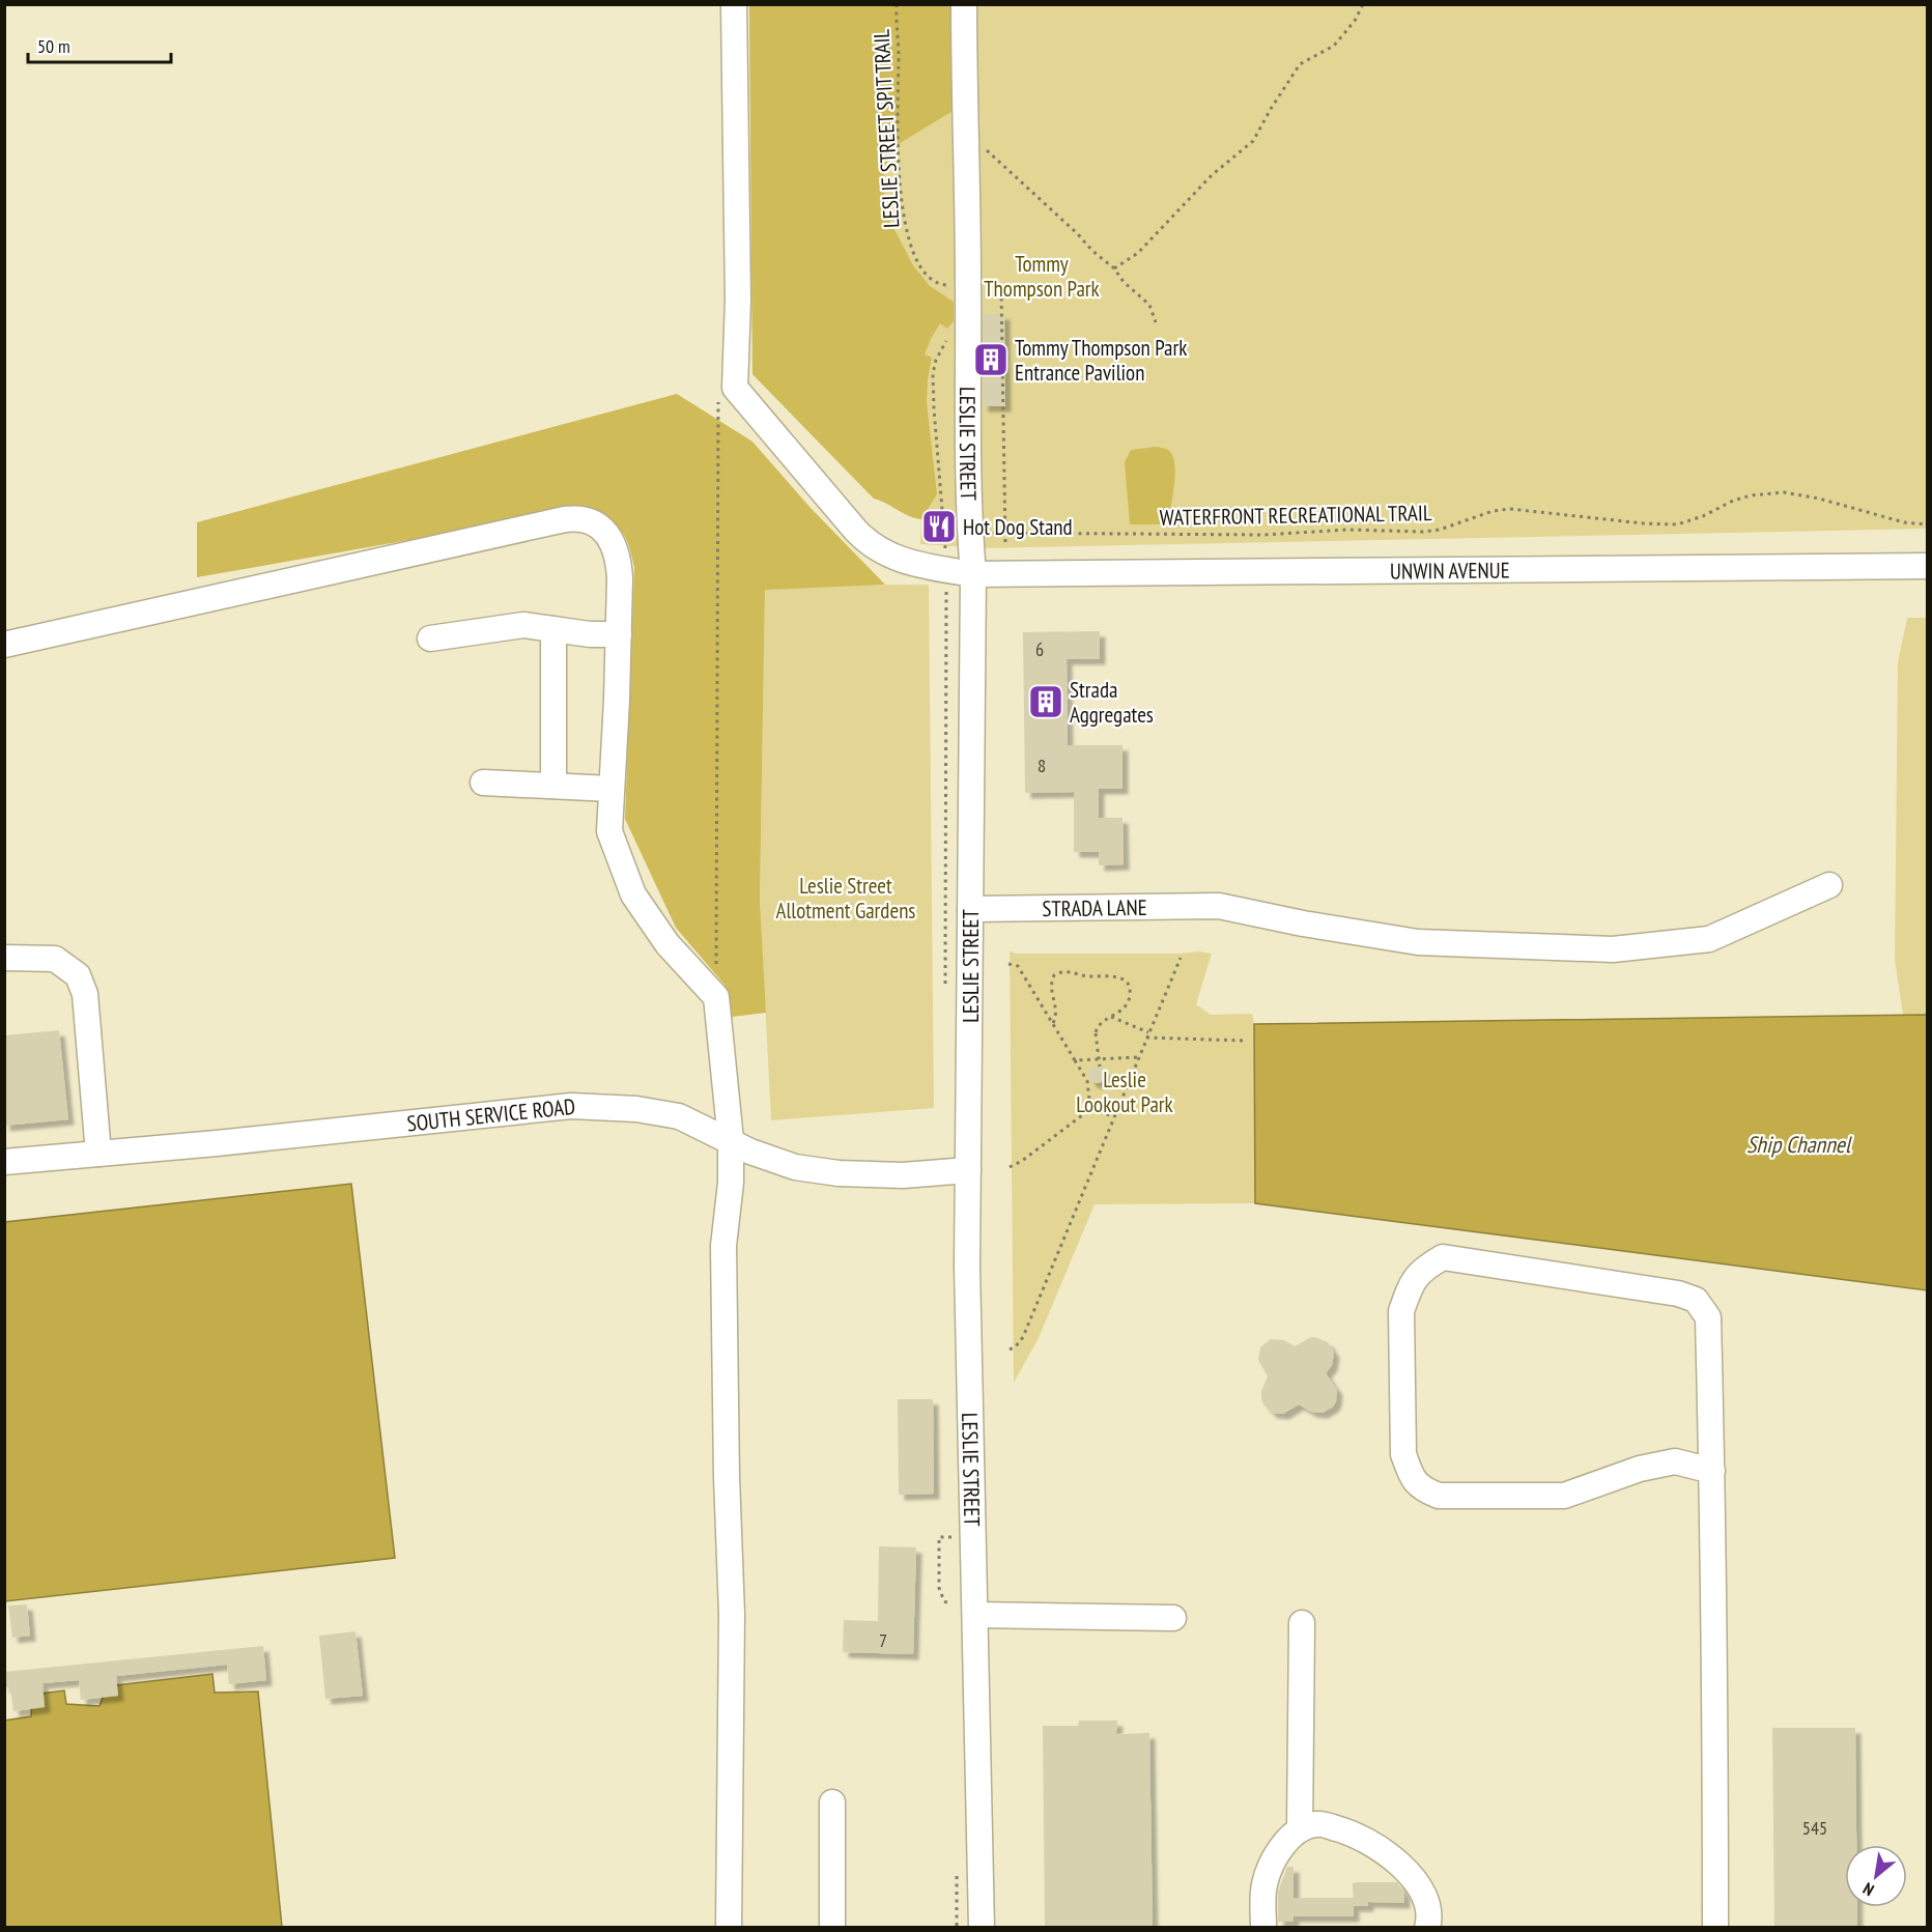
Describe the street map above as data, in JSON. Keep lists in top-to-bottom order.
{
  "streets": {
    "street": [
      "LESLIE STREET",
      "UNWIN AVENUE",
      "STRADA LANE",
      "SOUTH SERVICE ROAD"
    ],
    "path": ["LESLIE STREET SPIT TRAIL", "WATERFRONT RECREATIONAL TRAIL"]
  },
  "crossings": [
    ["LESLIE STREET SPIT TRAIL", "LESLIE STREET"],
    ["LESLIE STREET", "UNWIN AVENUE"],
    ["LESLIE STREET", "STRADA LANE"],
    ["LESLIE STREET", "SOUTH SERVICE ROAD"]
  ],
  "water": ["Ship Channel"],
  "parks": ["Tommy Thompson Park", "Leslie Street Allotment Gardens", "Leslie Lookout Park"],
  "places": {
    "building": ["Tommy Thompson Park Entrance Pavilion", "Strada Aggregates"],
    "restaurant": ["Hot Dog Stand"]
  },
  "house_numbers": [
    "6",
    "8",
    "7",
    "545"
  ],
  "scale_bar": "50 m",
  "north": "bottom left"
}
